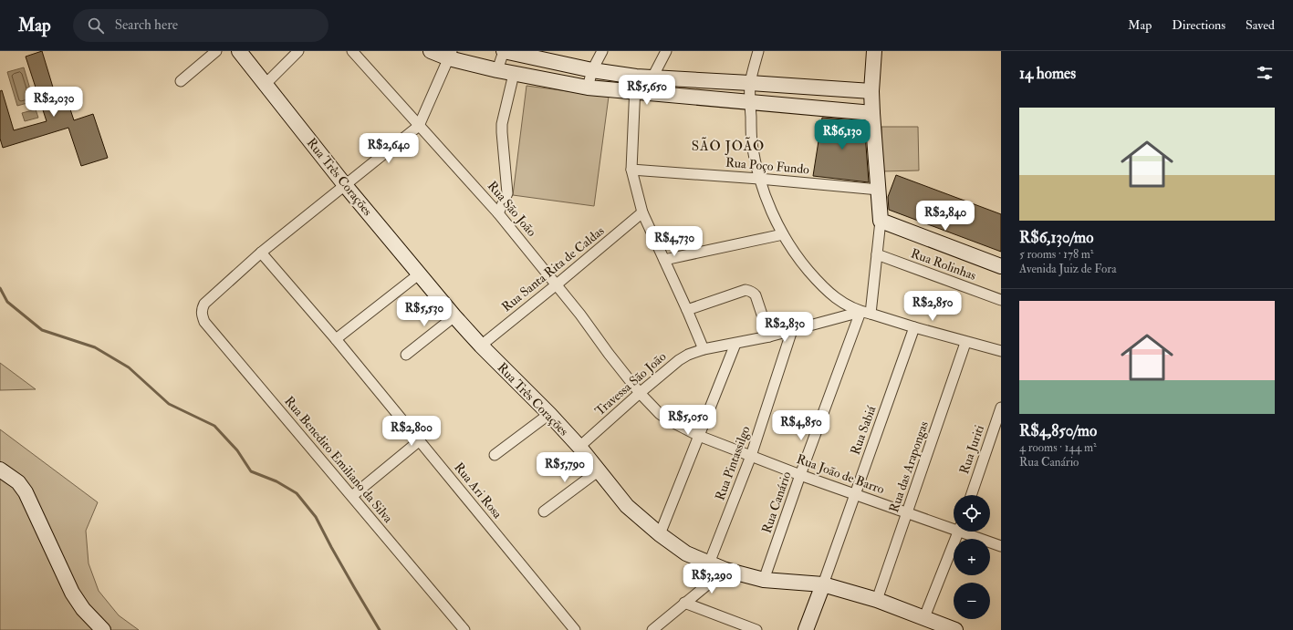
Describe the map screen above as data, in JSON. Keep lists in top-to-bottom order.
{
  "streets": {
    "street": [
      "Rua Poço Fundo",
      "Rua Três Corações",
      "Rua São João",
      "Rua Rolinhas",
      "Rua Santa Rita de Caldas",
      "Travessa São João",
      "Rua Sabiá",
      "Rua Juriti",
      "Rua Benedito Emiliano da Silva",
      "Rua Pintassilgo",
      "Rua das Arapongas",
      "Rua João de Barro",
      "Rua Ari Rosa",
      "Rua Canário"
    ]
  },
  "crossings": [
    ["Rua Três Corações", "Rua Santa Rita de Caldas"],
    ["Rua Três Corações", "Travessa São João"],
    ["Rua Três Corações", "Rua Sabiá"],
    ["Rua Três Corações", "Rua Pintassilgo"],
    ["Rua Três Corações", "Rua das Arapongas"],
    ["Rua Três Corações", "Rua Canário"],
    ["Rua São João", "Rua Santa Rita de Caldas"],
    ["Rua São João", "Travessa São João"],
    ["Rua São João", "Rua João de Barro"],
    ["Rua Rolinhas", "Rua Canário"],
    ["Travessa São João", "Rua Pintassilgo"],
    ["Travessa São João", "Rua João de Barro"],
    ["Travessa São João", "Rua Canário"],
    ["Rua Sabiá", "Rua João de Barro"],
    ["Rua Benedito Emiliano da Silva", "Rua Ari Rosa"],
    ["Rua Pintassilgo", "Rua João de Barro"],
    ["Rua das Arapongas", "Rua João de Barro"],
    ["Rua João de Barro", "Rua Canário"]
  ],
  "districts": ["SÃO JOÃO"],
  "page": {
    "header": "Map",
    "search": "Search here",
    "nav": ["Map", "Directions", "Saved"],
    "heading": "14 homes",
    "price": [
      "R$5,650",
      "R$2,030",
      "R$6,130",
      "R$2,640",
      "R$2,840",
      "R$4,730",
      "R$2,850",
      "R$5,530",
      "R$2,830",
      "R$5,050",
      "R$4,850",
      "R$2,800",
      "R$5,790",
      "R$3,290"
    ],
    "list": [
      {
        "name": "R$6,130/mo",
        "note": "5 rooms · 178 m² · Avenida Juiz de Fora"
      },
      {
        "name": "R$4,850/mo",
        "note": "4 rooms · 144 m² · Rua Canário"
      }
    ],
    "map_buttons": ["+", "−"]
  }
}
